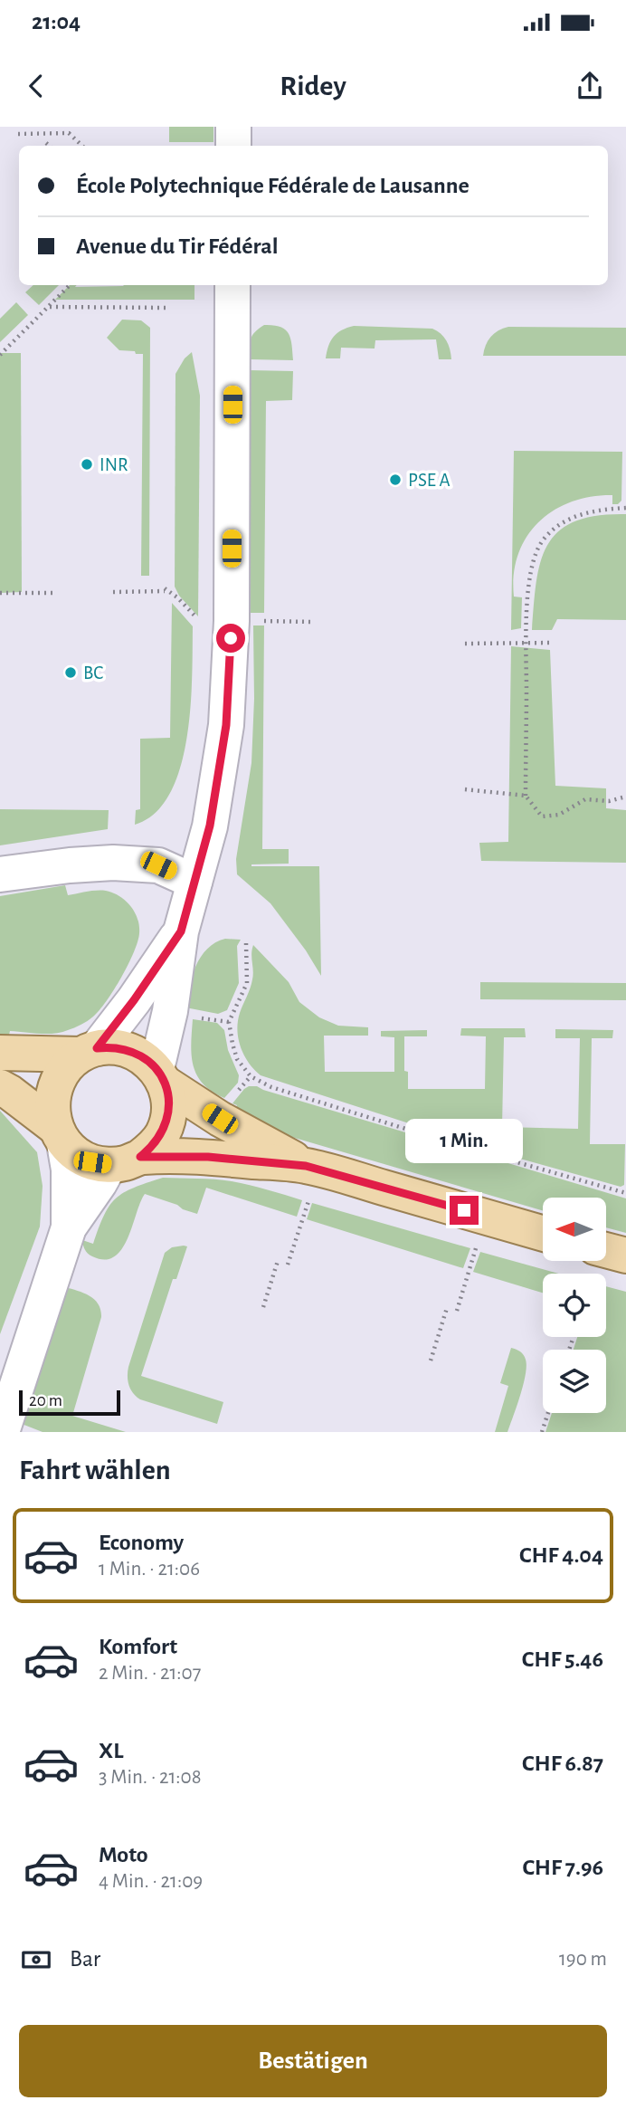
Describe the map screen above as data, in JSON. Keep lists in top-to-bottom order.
{
  "places": ["INR", "PSE A", "BC"],
  "scale_bar": "20 m",
  "north": "left",
  "page": {
    "status": "21:04",
    "header": "Ridey",
    "banner": ["École Polytechnique Fédérale de Lausanne", "Avenue du Tir Fédéral"],
    "bubble": "1 Min.",
    "scale": "20 m",
    "heading": "Fahrt wählen",
    "list": [
      {
        "name": "Economy",
        "note": "1 Min. · 21:06",
        "value": "CHF 4.04"
      },
      {
        "name": "Komfort",
        "note": "2 Min. · 21:07",
        "value": "CHF 5.46"
      },
      {
        "name": "XL",
        "note": "3 Min. · 21:08",
        "value": "CHF 6.87"
      },
      {
        "name": "Moto",
        "note": "4 Min. · 21:09",
        "value": "CHF 7.96"
      }
    ],
    "pay": ["Bar", "190 m"],
    "buttons": "Bestätigen"
  }
}
